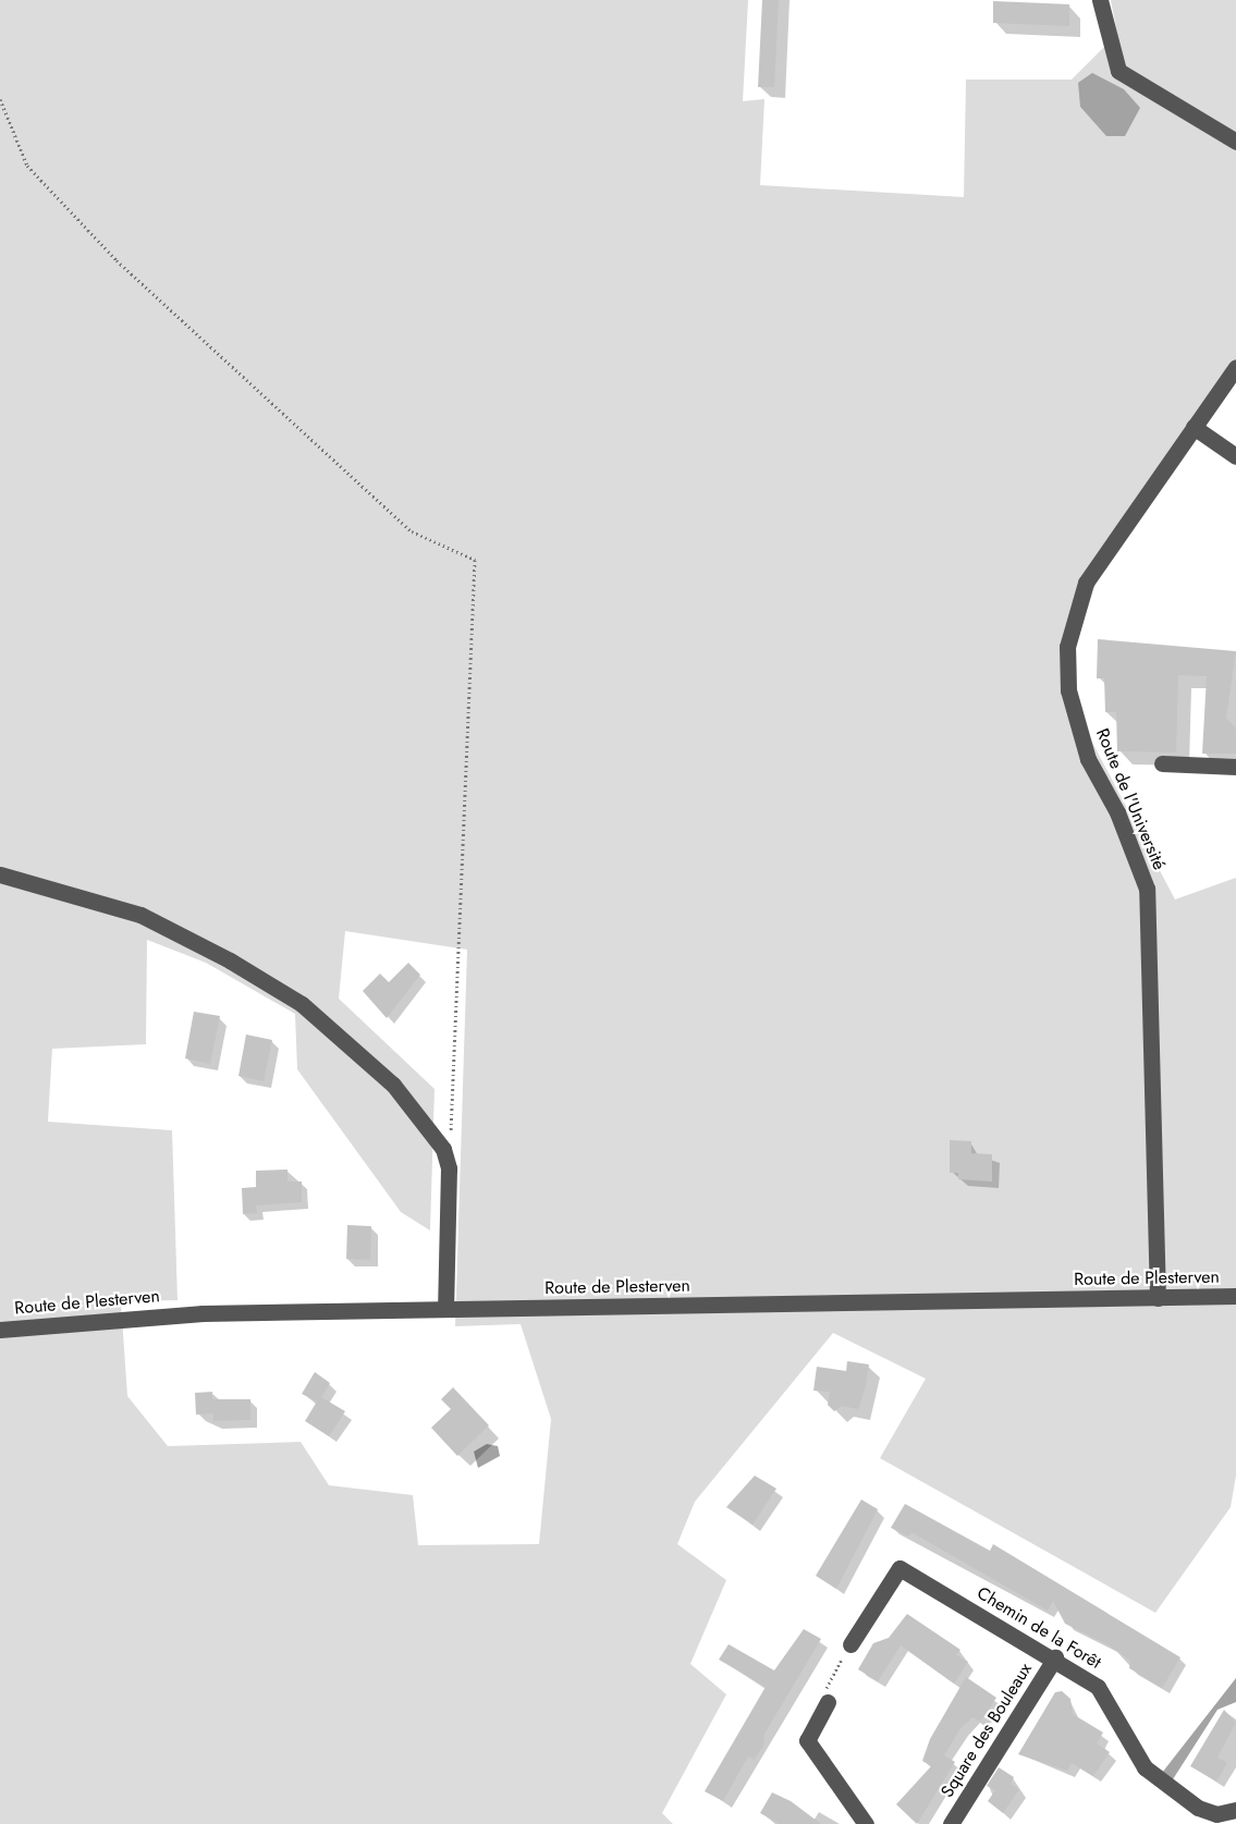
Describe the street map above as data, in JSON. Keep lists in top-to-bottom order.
{
  "streets": {
    "street": [
      "Route de l'Université",
      "Route de Plesterven",
      "Chemin de la Forêt",
      "Square des Bouleaux"
    ]
  },
  "crossings": [
    ["Route de l'Université", "Route de Plesterven"],
    ["Chemin de la Forêt", "Square des Bouleaux"]
  ]
}
